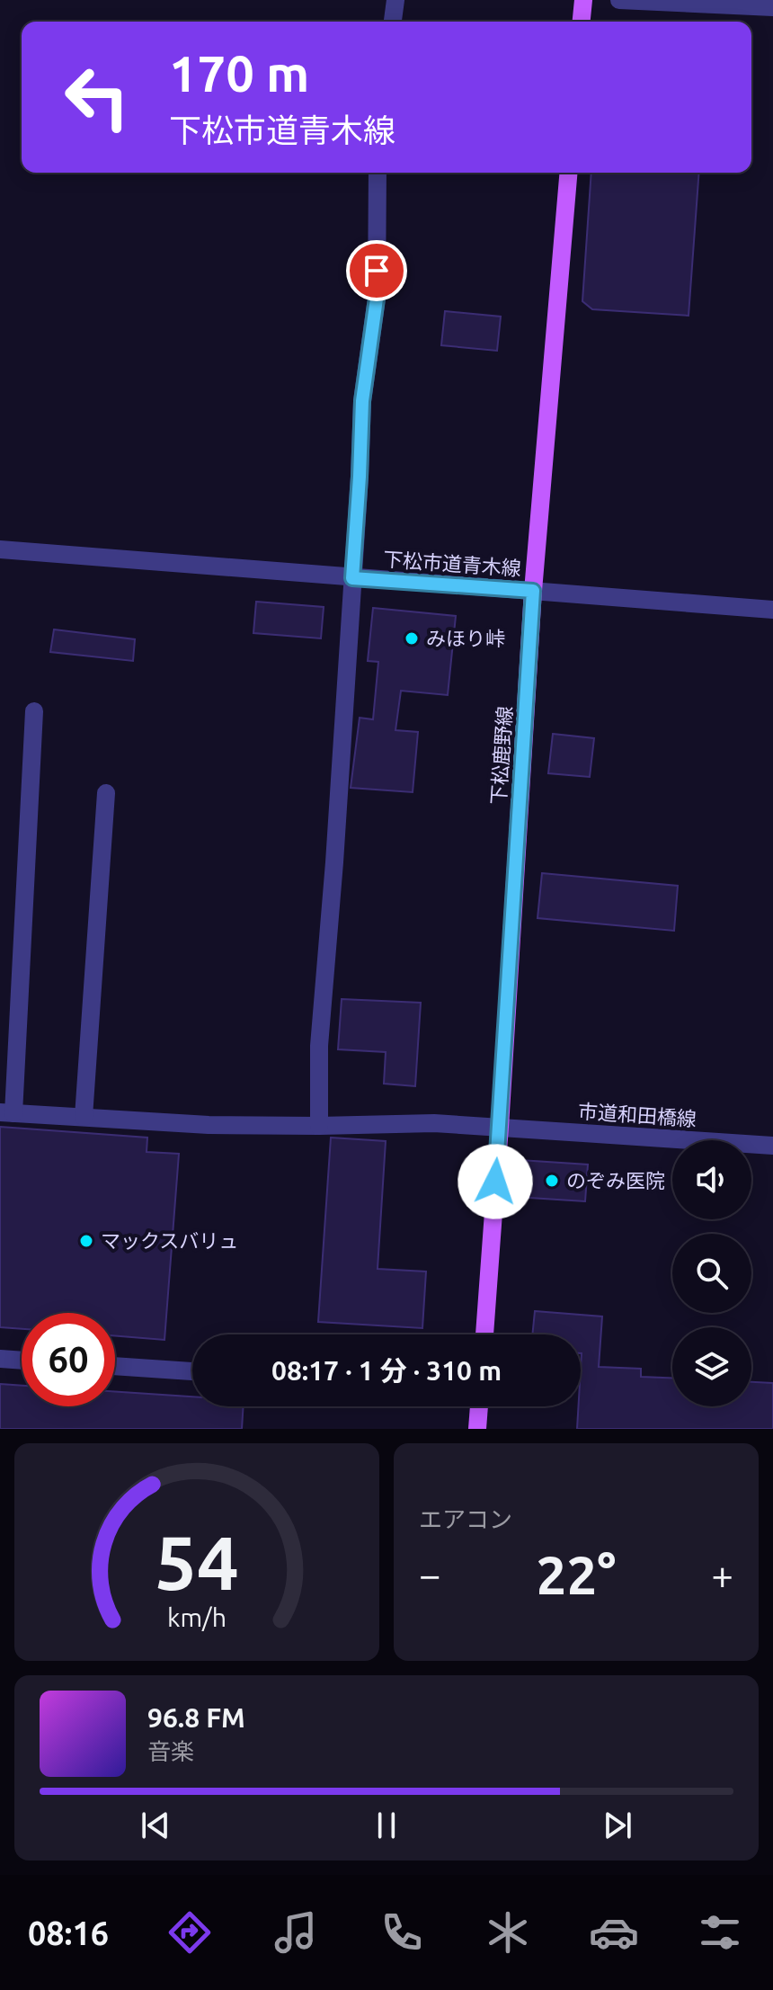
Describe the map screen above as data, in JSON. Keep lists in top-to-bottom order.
{
  "streets": {
    "main road": ["下松鹿野線"],
    "street": ["下松市道青木線", "市道和田橋線"]
  },
  "crossings": [
    ["下松市道青木線", "下松鹿野線"],
    ["下松鹿野線", "市道和田橋線"]
  ],
  "places": ["みほり峠", "のぞみ医院", "マックスバリュ"],
  "page": {
    "turn": ["170 m", "下松市道青木線"],
    "limit": "60",
    "trip": "08:17 · 1 分 · 310 m",
    "tile": "エアコン",
    "heat": ["−", "22°", "+"],
    "song": ["96.8 FM", "音楽"],
    "tabs": "08:16",
    "gauge": ["54", "km/h"]
  }
}
